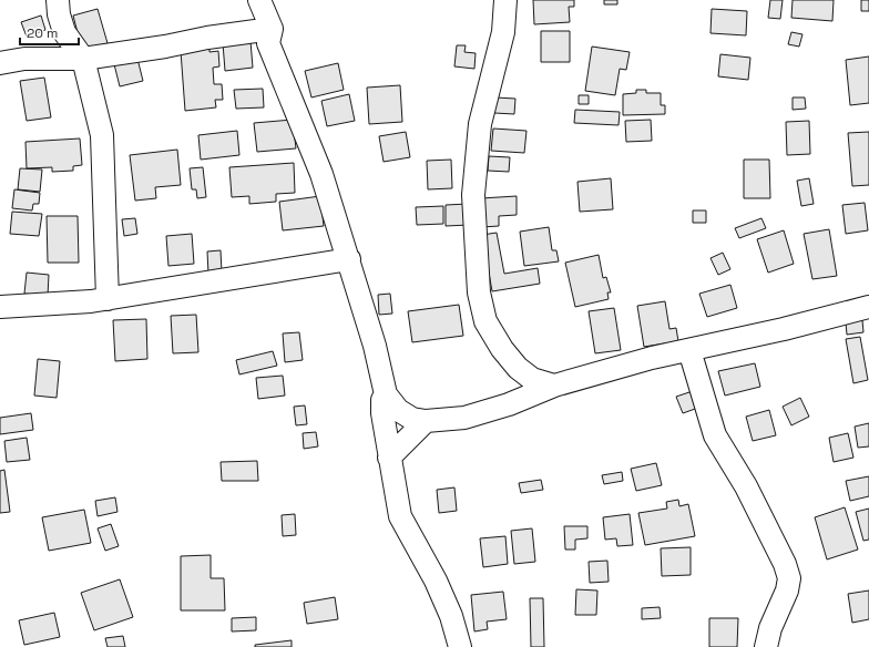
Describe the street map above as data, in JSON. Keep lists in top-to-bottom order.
{
  "scale_bar": "20 m"
}
